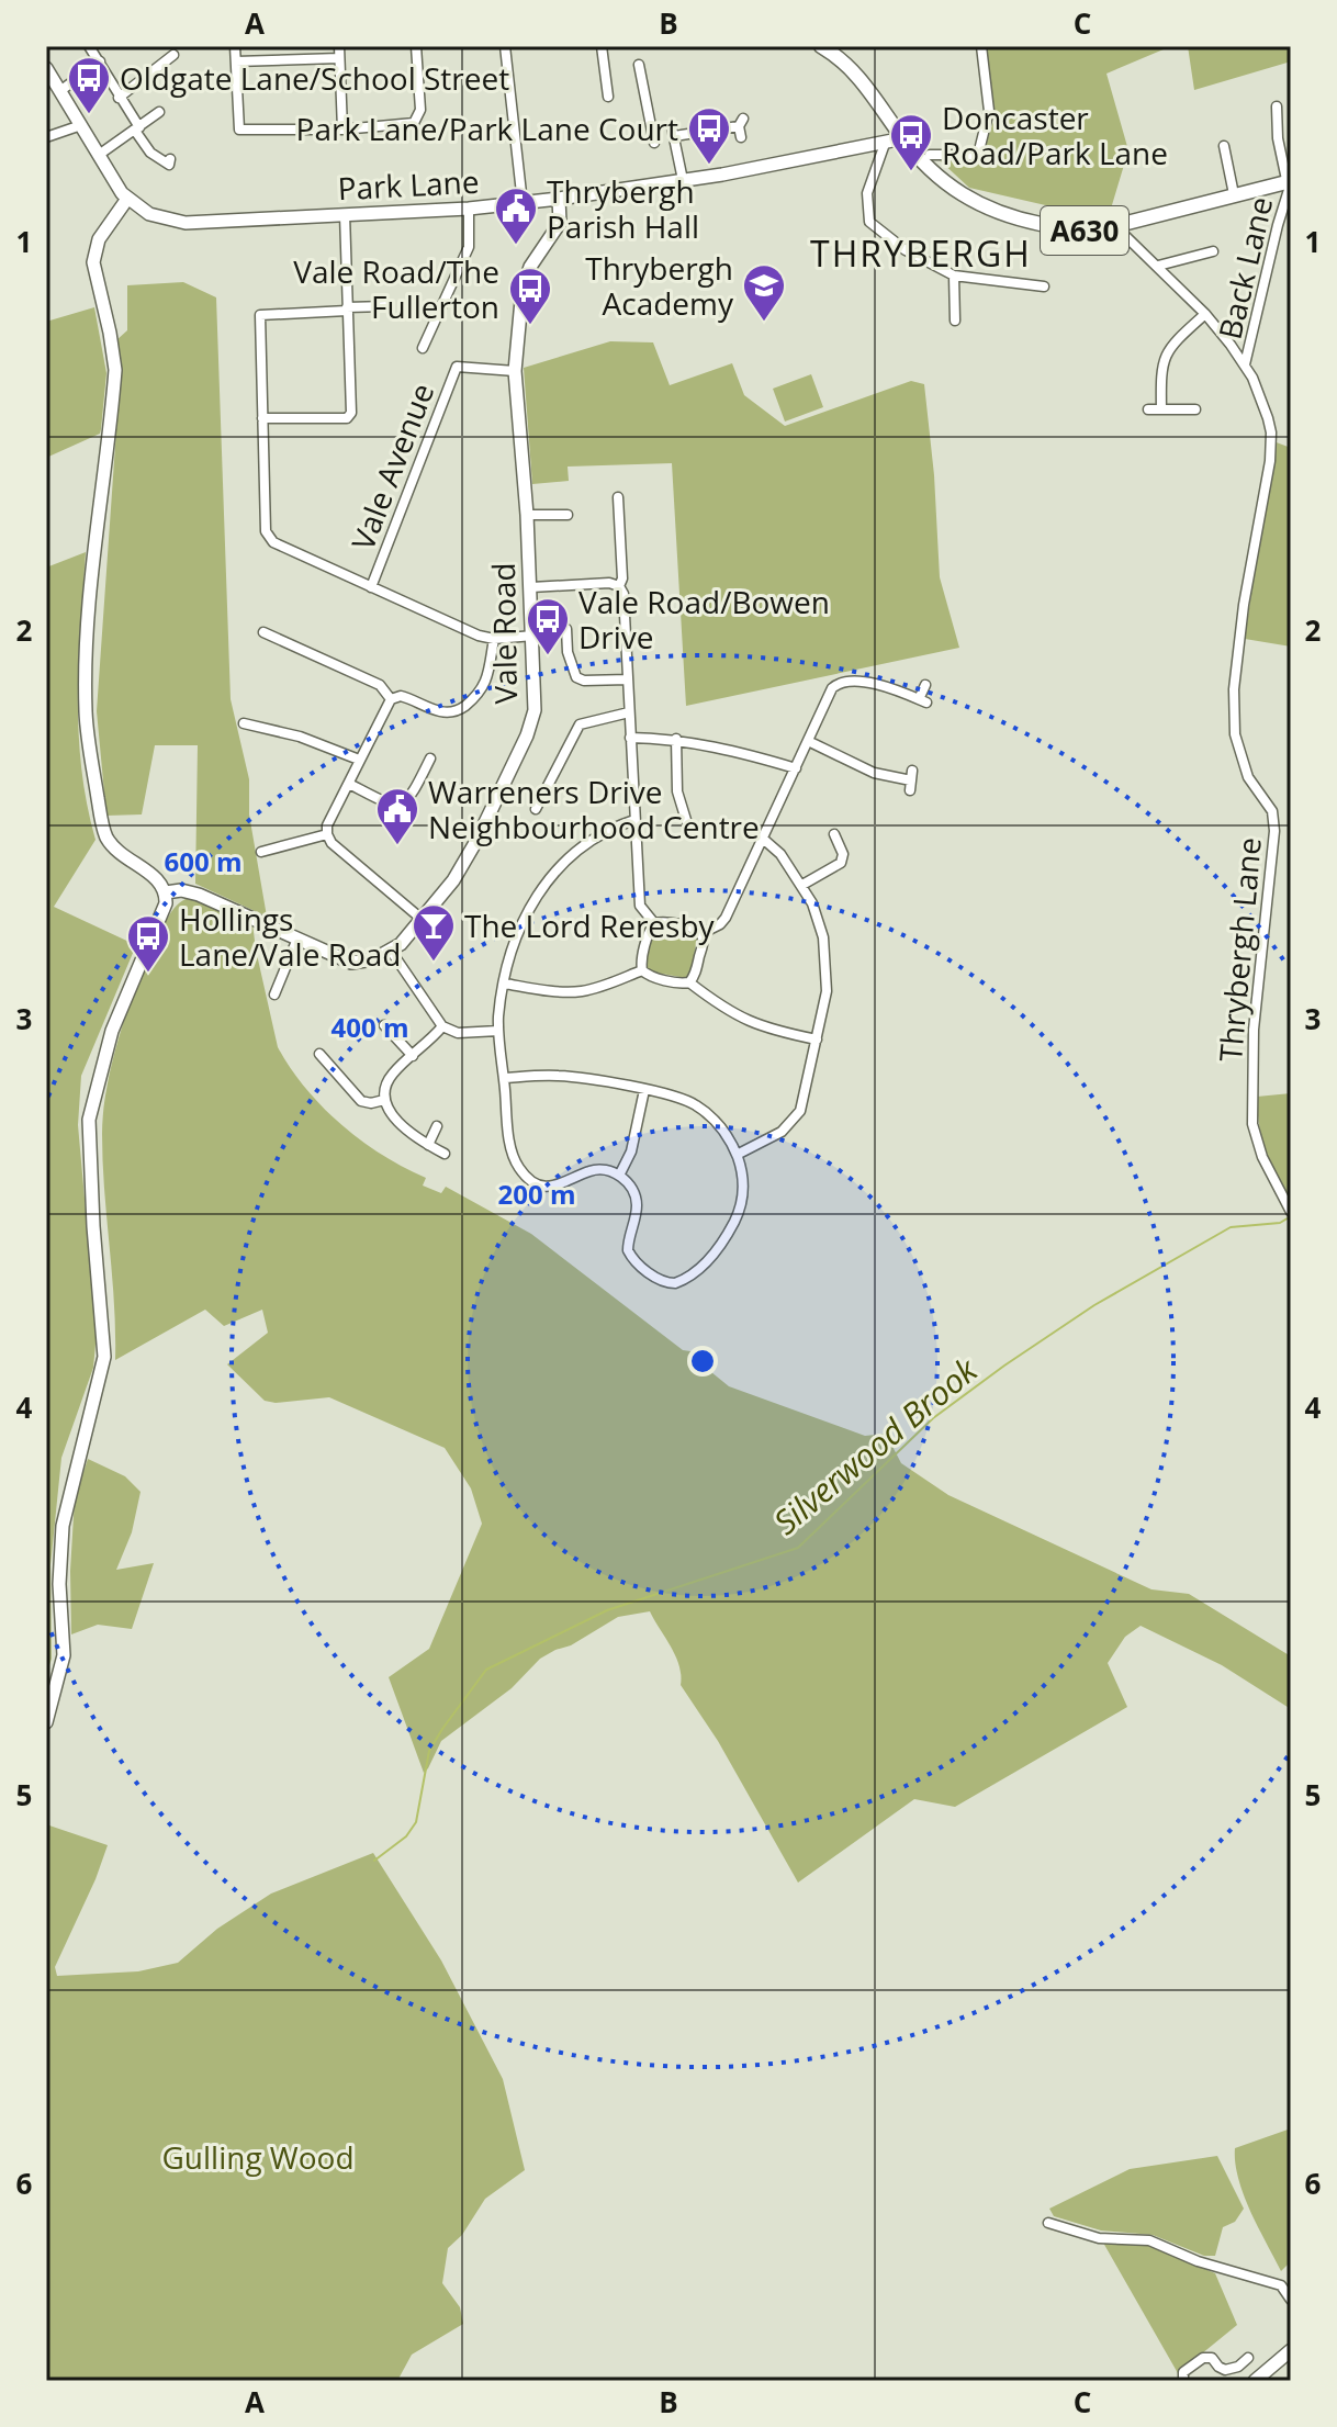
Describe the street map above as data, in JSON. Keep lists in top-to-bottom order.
{
  "streets": {
    "main road": ["A630"],
    "street": [
      "Park Lane",
      "Back Lane",
      "Vale Avenue",
      "Vale Road",
      "Thrybergh Lane"
    ]
  },
  "crossings": [
    ["Park Lane", "A630"],
    ["Park Lane", "Vale Road"],
    ["A630", "Back Lane"],
    ["Back Lane", "Thrybergh Lane"],
    ["Vale Avenue", "Vale Road"]
  ],
  "districts": ["THRYBERGH"],
  "water": ["Silverwood Brook"],
  "parks": ["Gulling Wood"],
  "places": {
    "bus stop": [
      "Oldgate Lane/School Street",
      "Park Lane/Park Lane Court",
      "Doncaster Road/Park Lane",
      "Vale Road/The Fullerton",
      "Vale Road/Bowen Drive",
      "Hollings Lane/Vale Road"
    ],
    "public building": ["Thrybergh Parish Hall", "Warreners Drive Neighbourhood Centre"],
    "school or university": ["Thrybergh Academy"],
    "bar": ["The Lord Reresby"]
  },
  "grid": {
    "columns": ["A", "B", "C"],
    "rows": [
      "1",
      "2",
      "3",
      "4",
      "5",
      "6"
    ]
  },
  "rings": ["600 m", "400 m", "200 m"]
}
